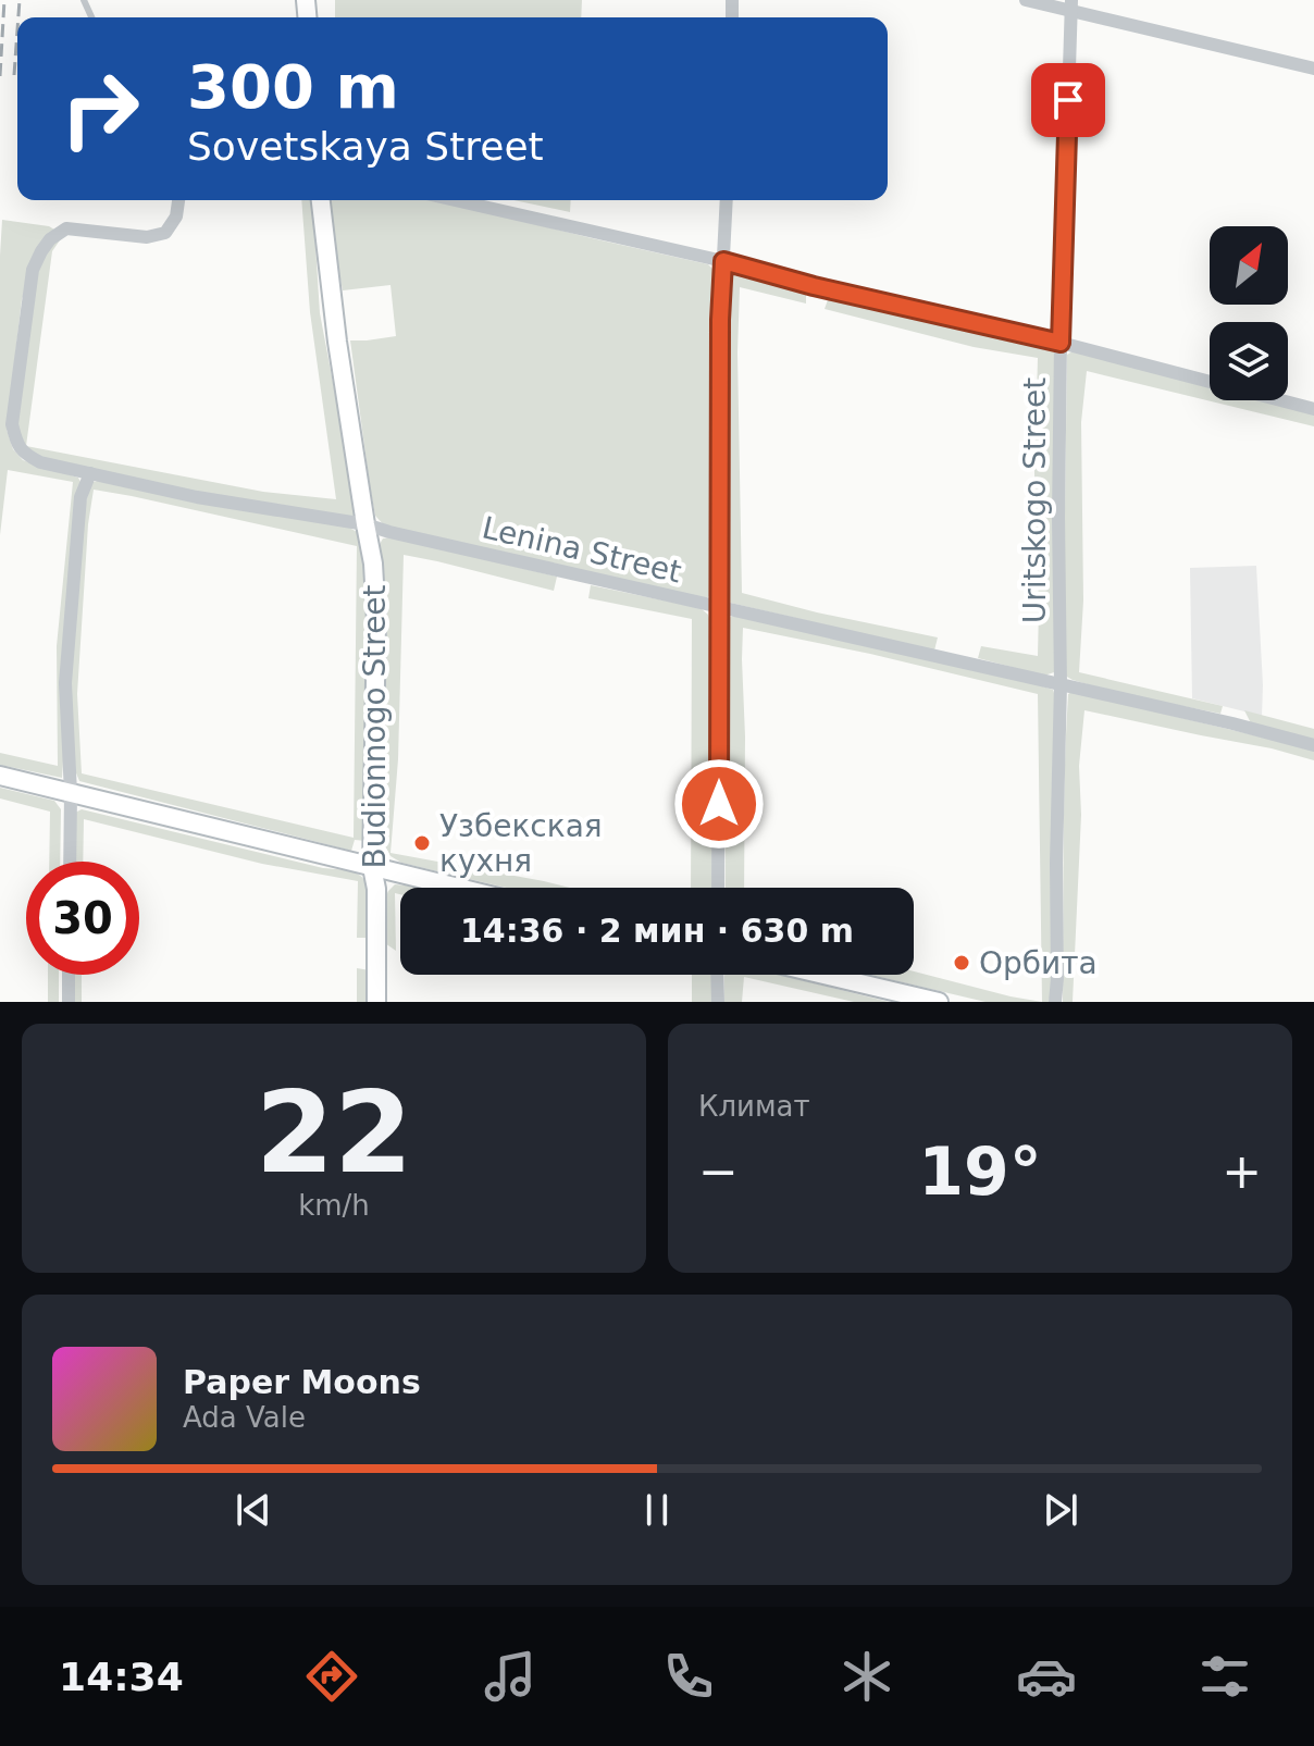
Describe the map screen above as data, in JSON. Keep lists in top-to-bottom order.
{
  "streets": {
    "street": ["Uritskogo Street", "Lenina Street", "Budionnogo Street"]
  },
  "crossings": [
    ["Uritskogo Street", "Lenina Street"],
    ["Lenina Street", "Budionnogo Street"]
  ],
  "places": ["Узбекская кухня", "Орбита"],
  "north": "top right",
  "page": {
    "turn": ["300 m", "Sovetskaya Street"],
    "limit": "30",
    "trip": "14:36 · 2 мин · 630 m",
    "tile": [
      ["22", "km/h"],
      "Климат"
    ],
    "heat": ["−", "19°", "+"],
    "song": ["Paper Moons", "Ada Vale"],
    "tabs": "14:34"
  }
}
